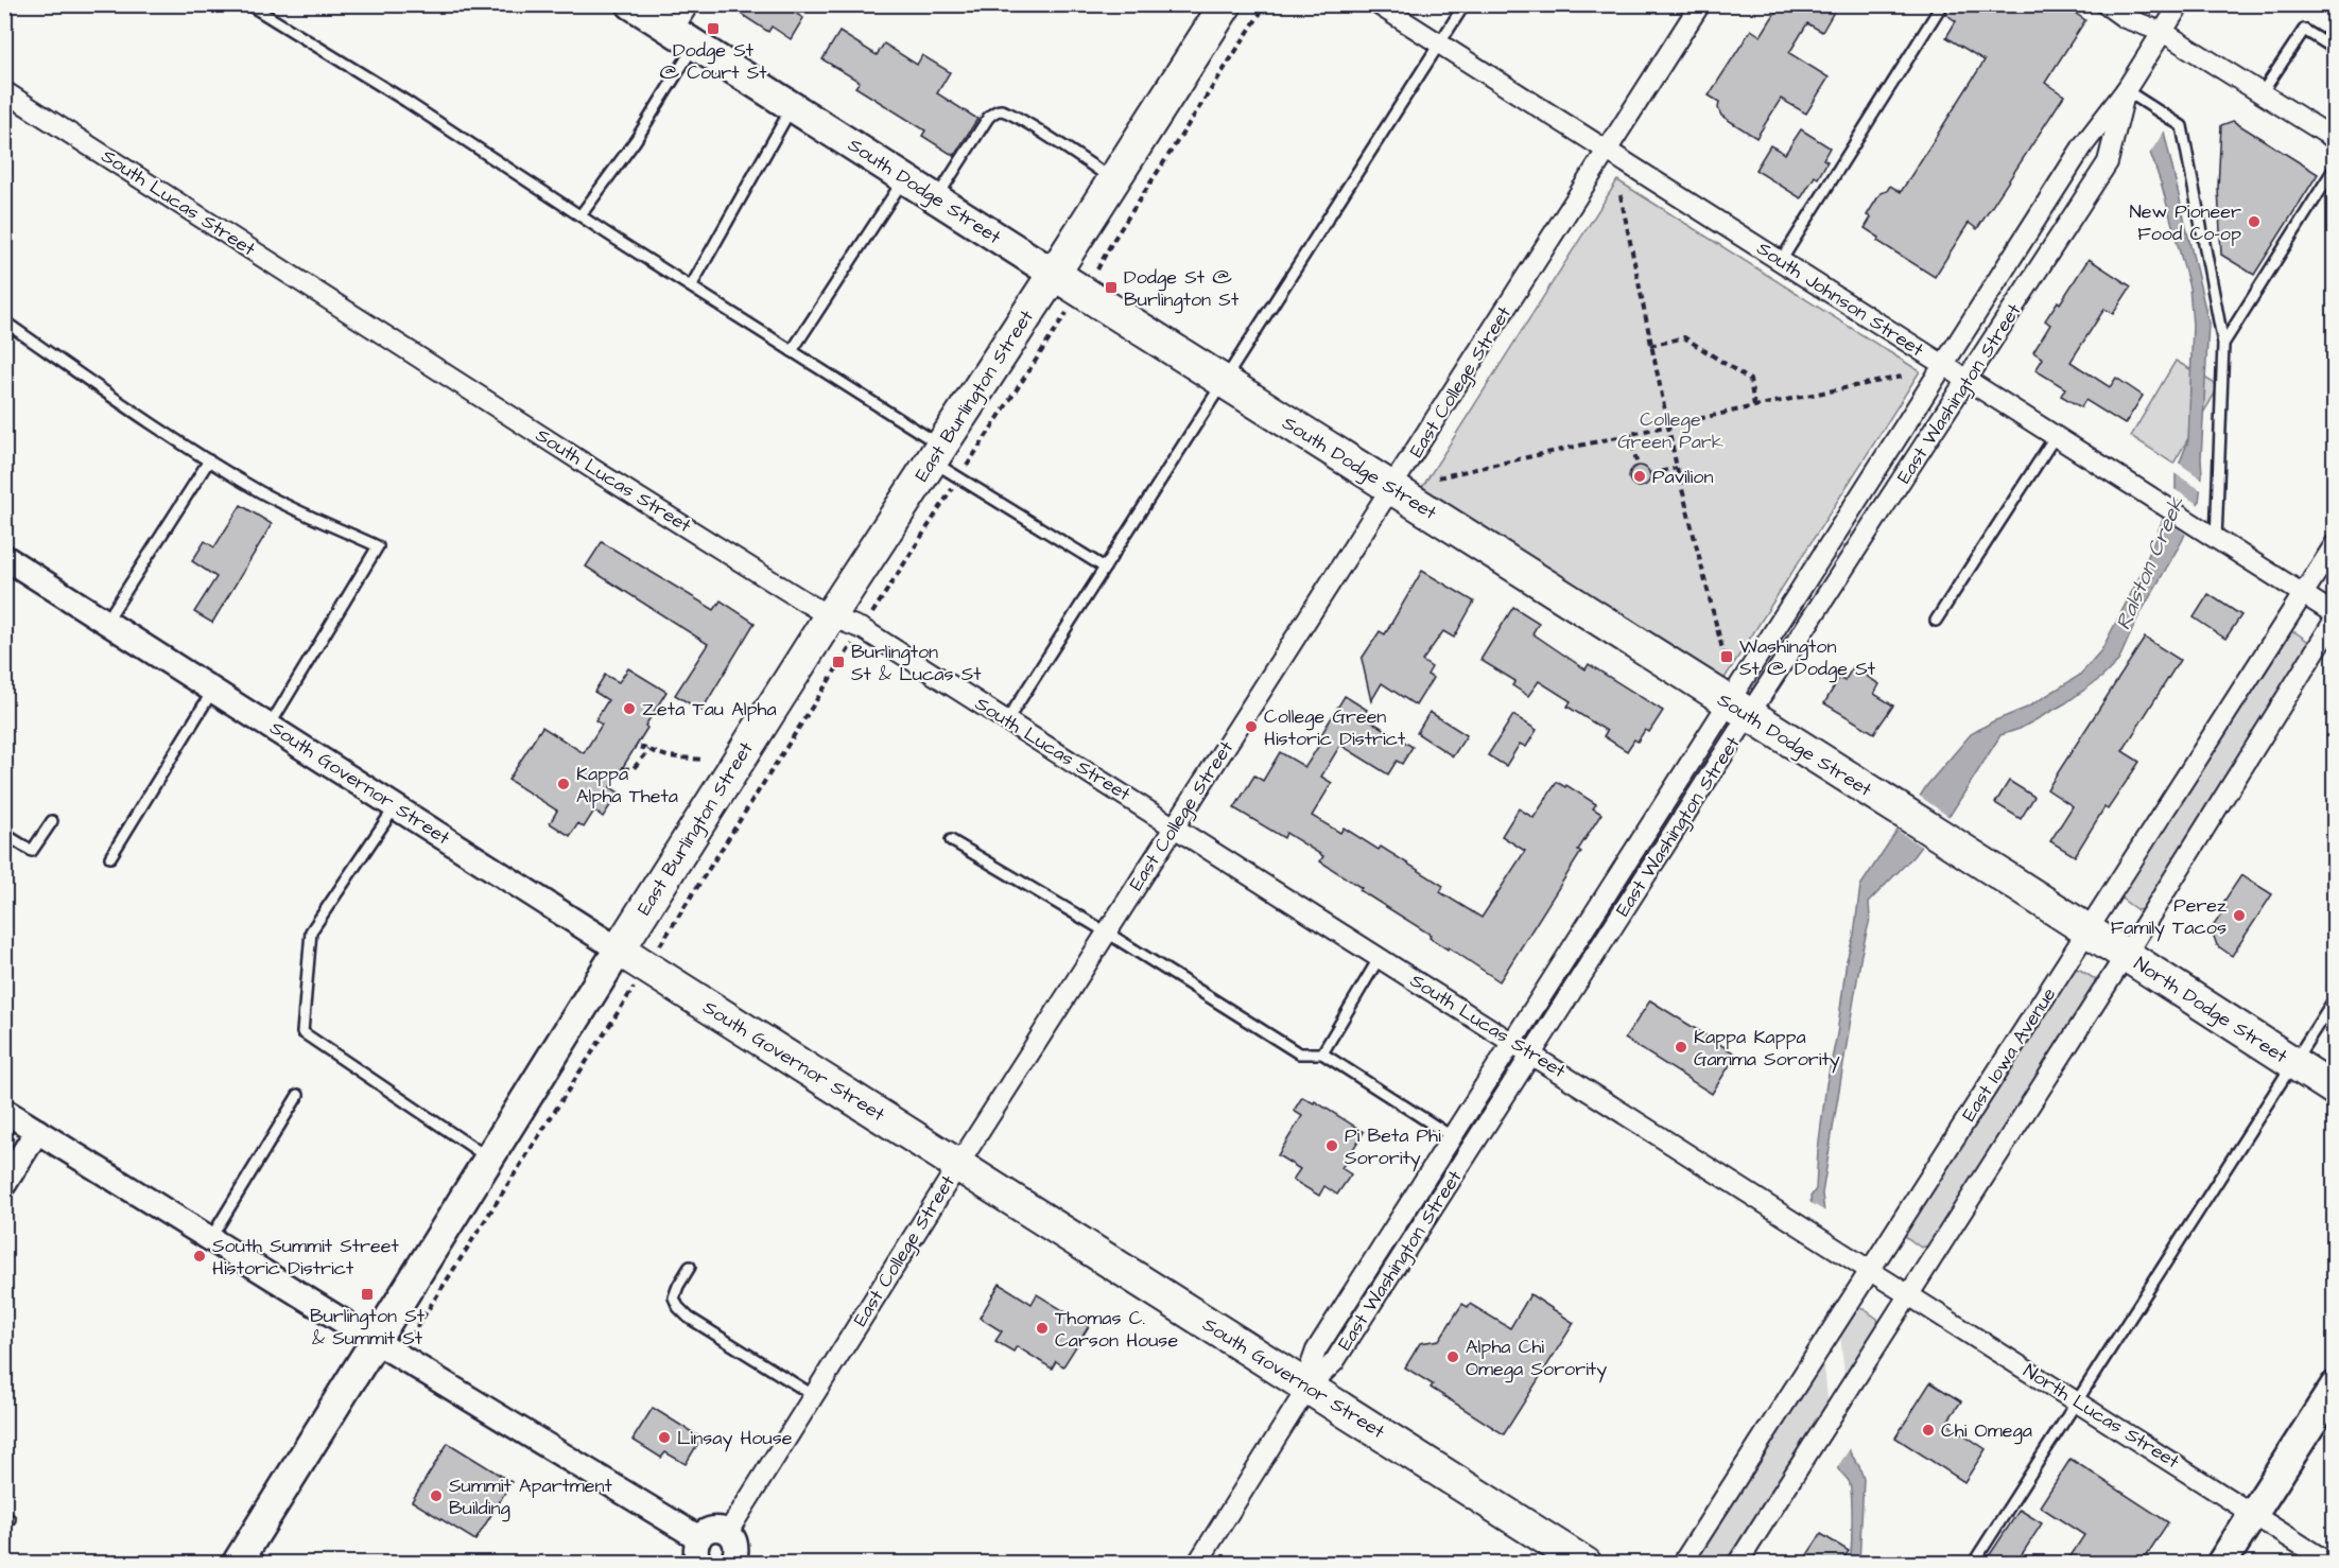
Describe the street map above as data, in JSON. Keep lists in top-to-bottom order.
{
  "streets": {
    "main road": [
      "South Dodge Street",
      "East Burlington Street",
      "South Governor Street",
      "North Dodge Street"
    ],
    "street": [
      "South Lucas Street",
      "South Johnson Street",
      "East College Street",
      "East Washington Street",
      "East Iowa Avenue",
      "North Lucas Street"
    ]
  },
  "crossings": [
    ["South Dodge Street", "East College Street"],
    ["South Dodge Street", "East Washington Street"],
    ["South Dodge Street", "East Burlington Street"],
    ["South Dodge Street", "North Dodge Street"],
    ["South Dodge Street", "East Iowa Avenue"],
    ["South Lucas Street", "East College Street"],
    ["South Lucas Street", "East Washington Street"],
    ["South Lucas Street", "East Burlington Street"],
    ["South Lucas Street", "East Iowa Avenue"],
    ["South Lucas Street", "North Lucas Street"],
    ["South Johnson Street", "East College Street"],
    ["South Johnson Street", "East Washington Street"],
    ["South Johnson Street", "East Iowa Avenue"],
    ["East College Street", "South Governor Street"],
    ["East Washington Street", "South Governor Street"],
    ["East Burlington Street", "South Governor Street"],
    ["North Dodge Street", "East Iowa Avenue"],
    ["East Iowa Avenue", "North Lucas Street"]
  ],
  "water": ["Ralston Creek"],
  "parks": ["College Green Park"],
  "places": {
    "transit": [
      "Dodge St @ Court St",
      "Dodge St @ Burlington St",
      "Washington St @ Dodge St",
      "Burlington St & Lucas St",
      "Burlington St & Summit St"
    ],
    "other": [
      "New Pioneer Food Co-op",
      "Pavilion",
      "Zeta Tau Alpha",
      "College Green Historic District",
      "Kappa Alpha Theta",
      "Perez Family Tacos",
      "Kappa Kappa Gamma Sorority",
      "Pi Beta Phi Sorority",
      "South Summit Street Historic District",
      "Thomas C. Carson House",
      "Alpha Chi Omega Sorority",
      "Chi Omega",
      "Linsay House",
      "Summit Apartment Building"
    ]
  }
}
